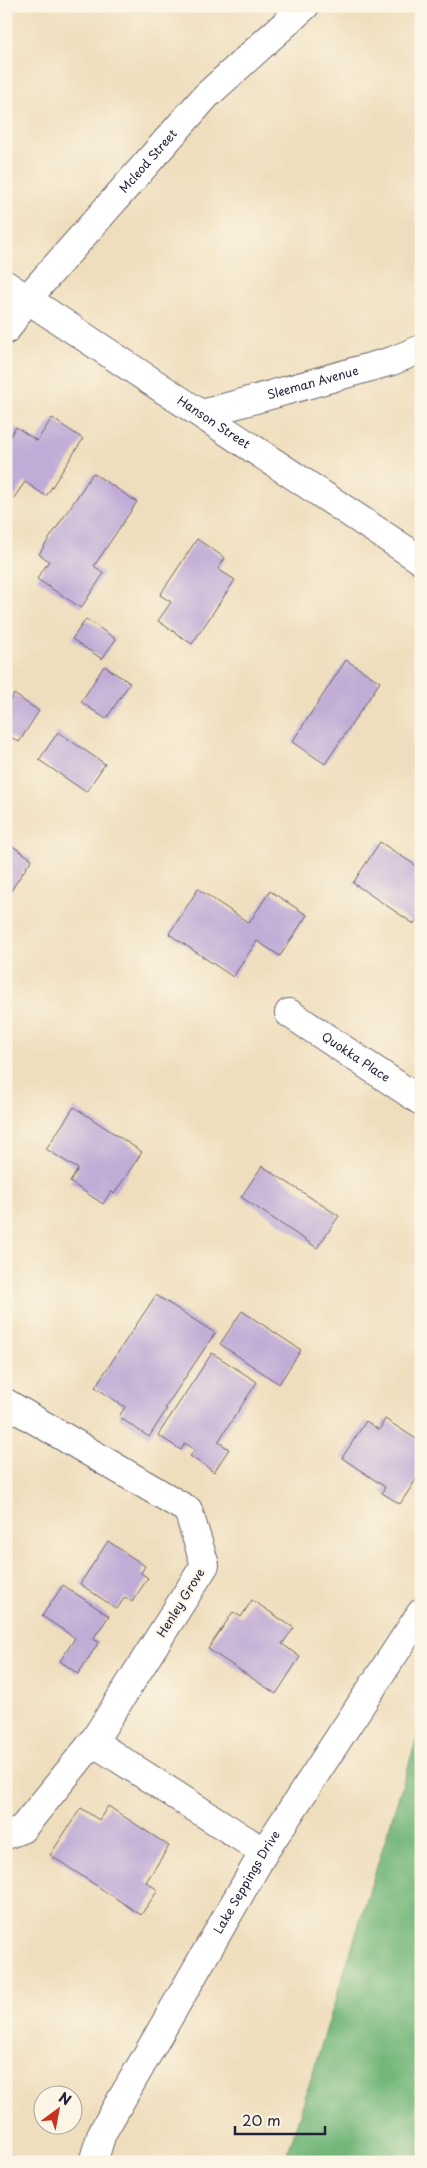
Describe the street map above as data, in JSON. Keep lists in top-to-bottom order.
{
  "streets": {
    "street": [
      "Mcleod Street",
      "Sleeman Avenue",
      "Hanson Street",
      "Quokka Place",
      "Henley Grove",
      "Lake Seppings Drive"
    ]
  },
  "crossings": [
    ["Mcleod Street", "Hanson Street"],
    ["Sleeman Avenue", "Hanson Street"]
  ],
  "scale_bar": "20 m",
  "north": "top right"
}
